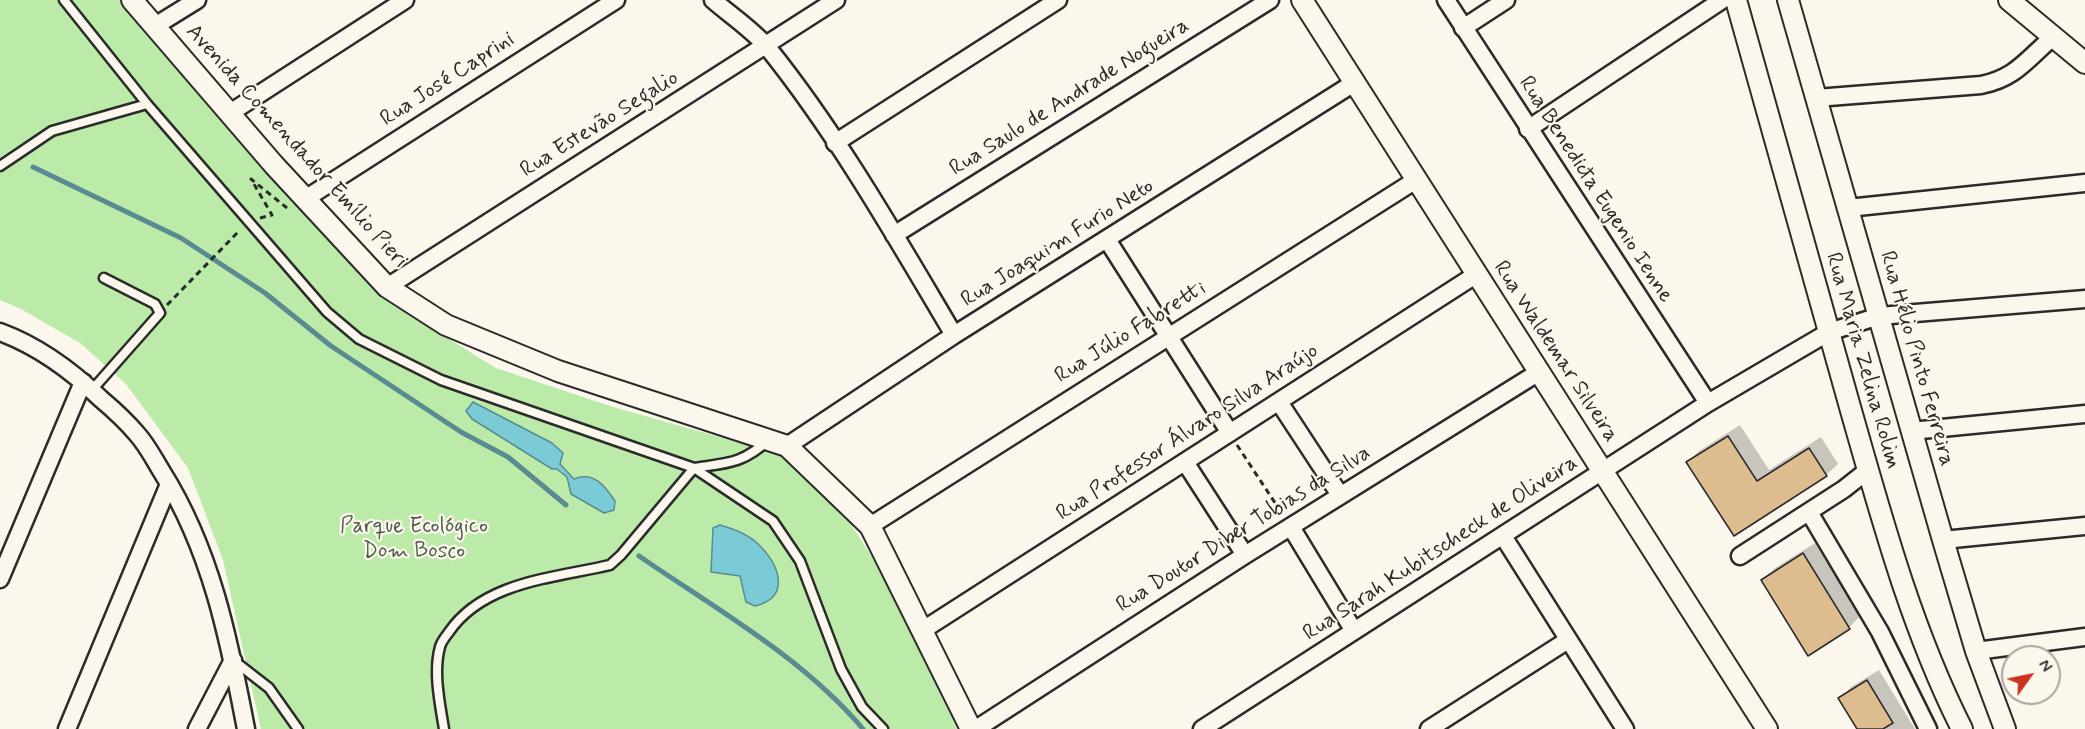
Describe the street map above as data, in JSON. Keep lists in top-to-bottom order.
{
  "streets": {
    "street": [
      "Rua José Caprini",
      "Rua Saulo de Andrade Nogueira",
      "Rua Estevão Segalio",
      "Avenida Comendador Emílio Pieri",
      "Rua Benedicta Eugenio Ienne",
      "Rua Joaquim Furio Neto",
      "Rua Júlio Fabretti",
      "Rua Waldemar Silveira",
      "Rua Hélio Pinto Ferreira",
      "Rua Maria Zelina Rolim",
      "Rua Professor Álvaro Silva Araújo",
      "Rua Doutor Diber Tobias da Silva",
      "Rua Sarah Kubitscheck de Oliveira"
    ]
  },
  "crossings": [
    ["Rua José Caprini", "Avenida Comendador Emílio Pieri"],
    ["Rua Estevão Segalio", "Avenida Comendador Emílio Pieri"],
    ["Avenida Comendador Emílio Pieri", "Rua Joaquim Furio Neto"],
    ["Avenida Comendador Emílio Pieri", "Rua Júlio Fabretti"],
    ["Avenida Comendador Emílio Pieri", "Rua Professor Álvaro Silva Araújo"],
    ["Avenida Comendador Emílio Pieri", "Rua Doutor Diber Tobias da Silva"],
    ["Rua Benedicta Eugenio Ienne", "Rua Sarah Kubitscheck de Oliveira"],
    ["Rua Joaquim Furio Neto", "Rua Waldemar Silveira"],
    ["Rua Júlio Fabretti", "Rua Waldemar Silveira"],
    ["Rua Waldemar Silveira", "Rua Professor Álvaro Silva Araújo"],
    ["Rua Waldemar Silveira", "Rua Doutor Diber Tobias da Silva"],
    ["Rua Waldemar Silveira", "Rua Sarah Kubitscheck de Oliveira"],
    ["Rua Hélio Pinto Ferreira", "Rua Sarah Kubitscheck de Oliveira"],
    ["Rua Maria Zelina Rolim", "Rua Sarah Kubitscheck de Oliveira"]
  ],
  "parks": ["Parque Ecológico Dom Bosco"],
  "north": "top right"
}
